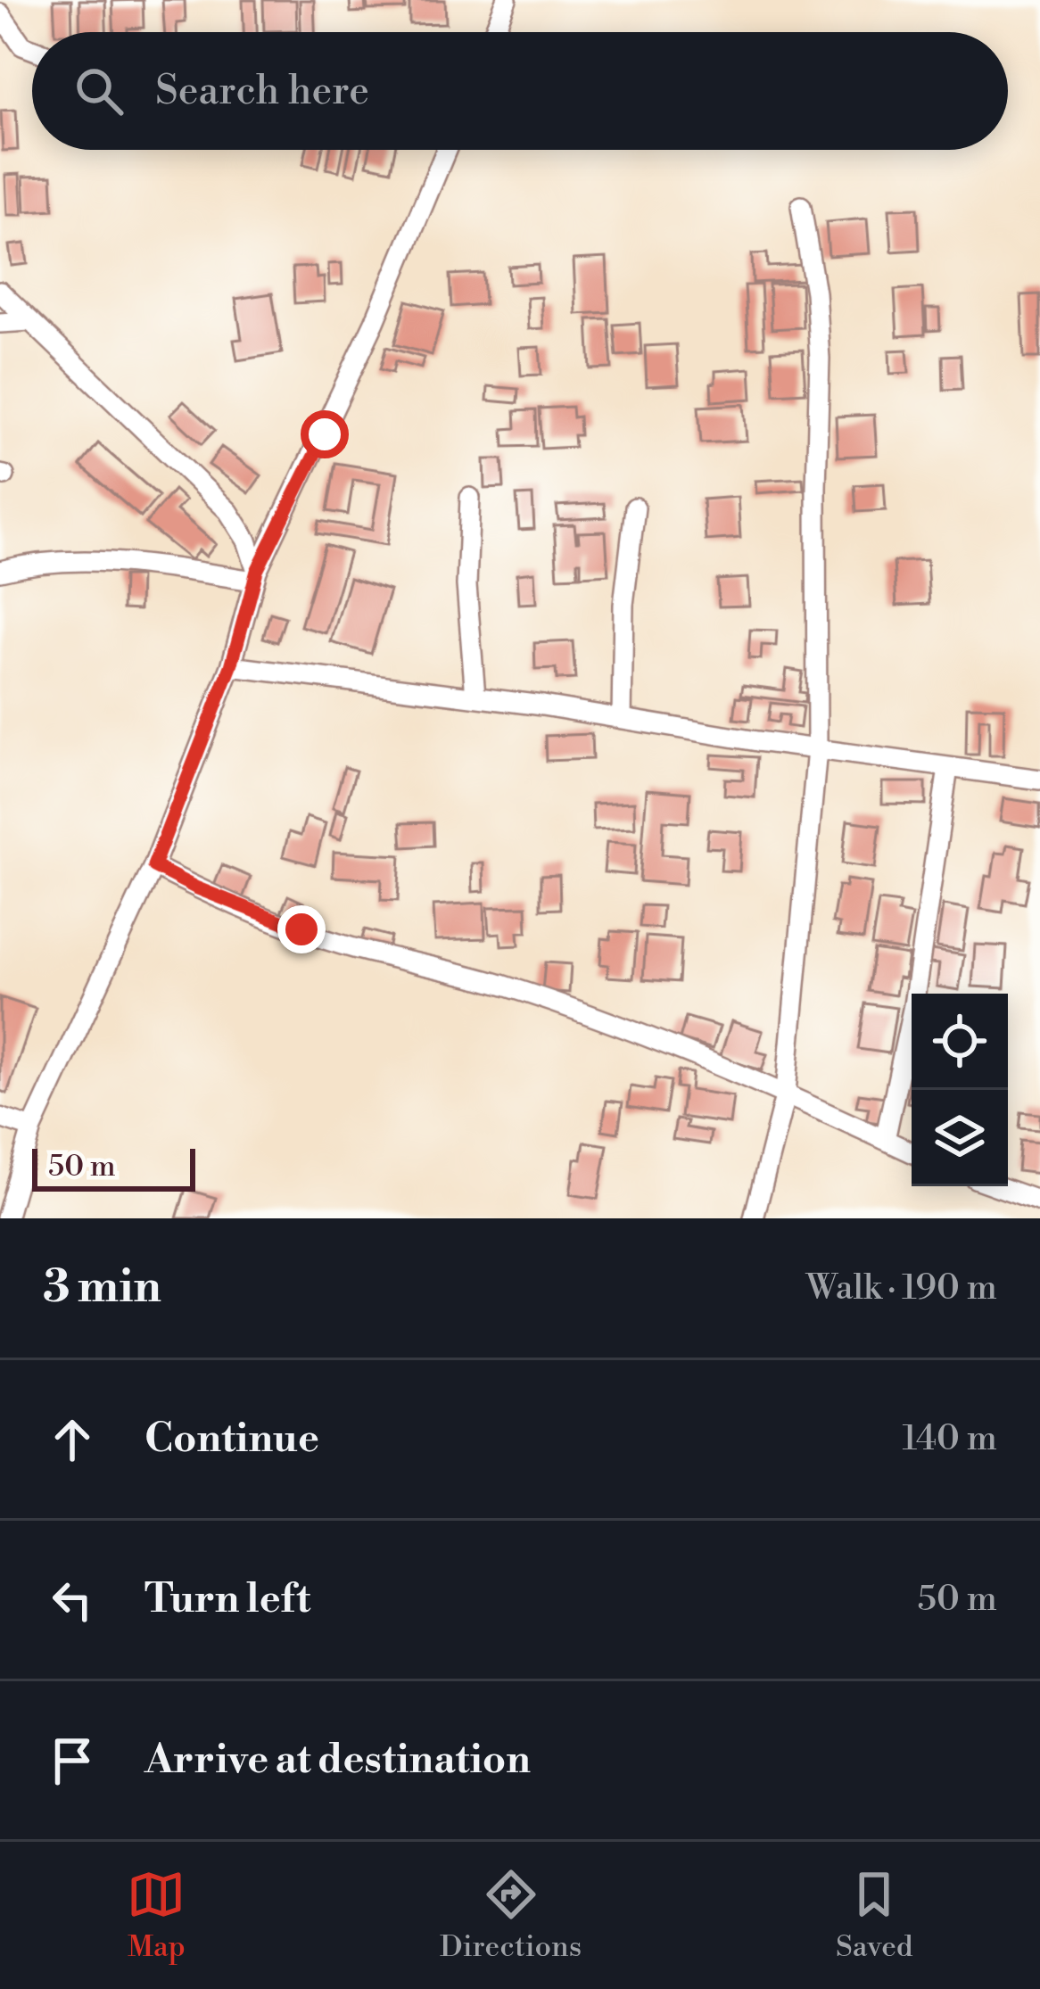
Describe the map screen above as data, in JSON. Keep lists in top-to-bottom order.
{
  "scale_bar": "50 m",
  "page": {
    "search": "Search here",
    "scale": "50 m",
    "heading": ["3 min", "Walk · 190 m"],
    "list": [
      ["Continue", "140 m"],
      ["Turn left", "50 m"],
      "Arrive at destination"
    ],
    "nav": ["Map", "Directions", "Saved"]
  }
}
